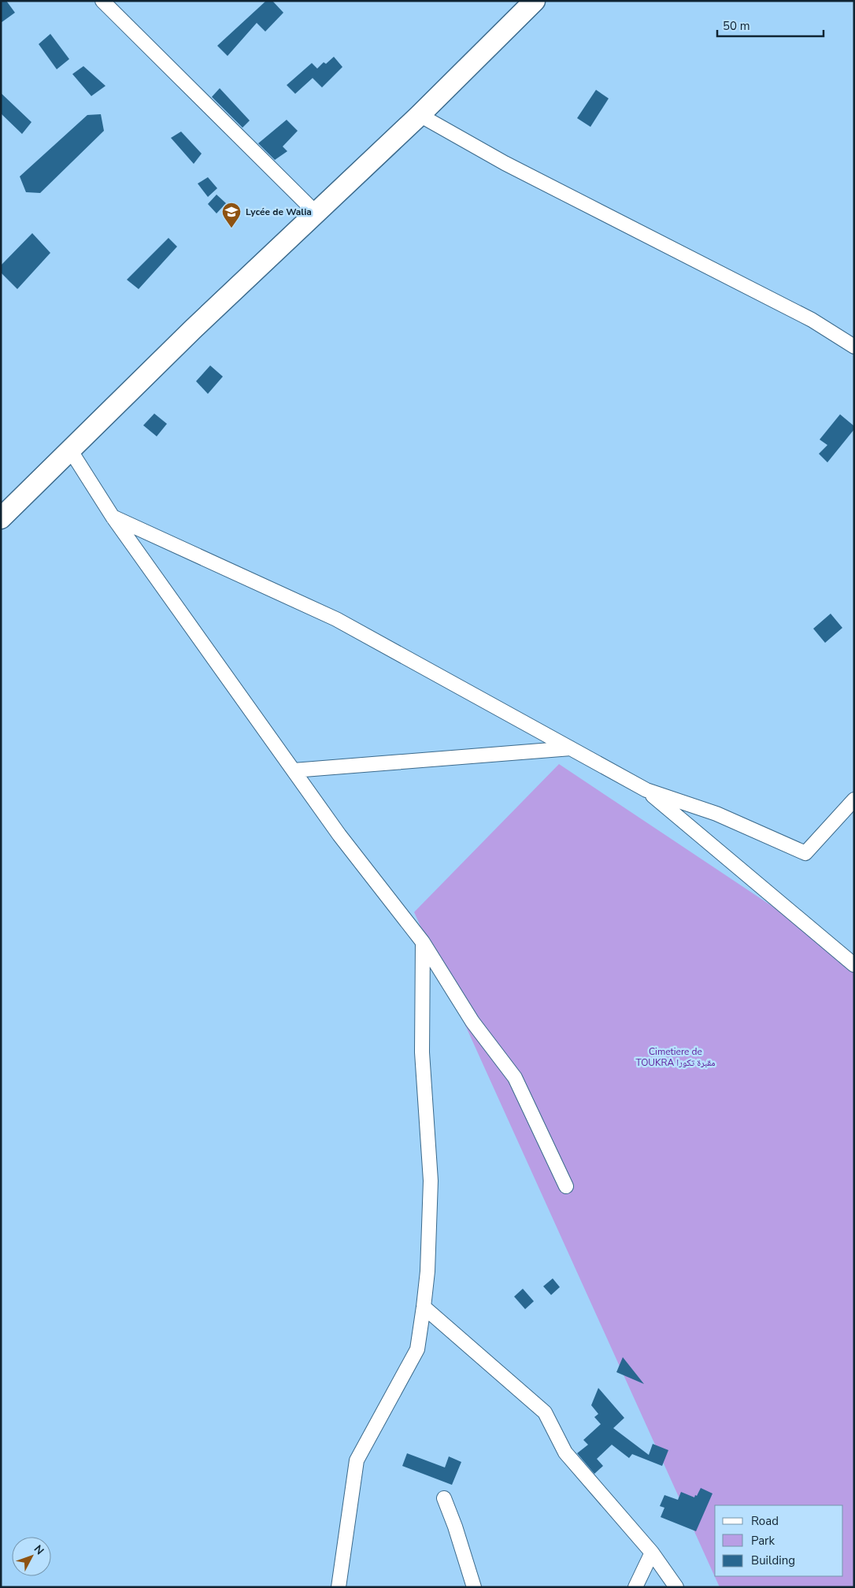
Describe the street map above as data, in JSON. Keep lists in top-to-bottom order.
{
  "parks": ["Cimetiere de TOUKRA مقبرة تكورا"],
  "places": {
    "school or university": ["Lycée de Walia"]
  },
  "legend": ["Road", "Park", "Building"],
  "scale_bar": "50 m",
  "north": "top right"
}
